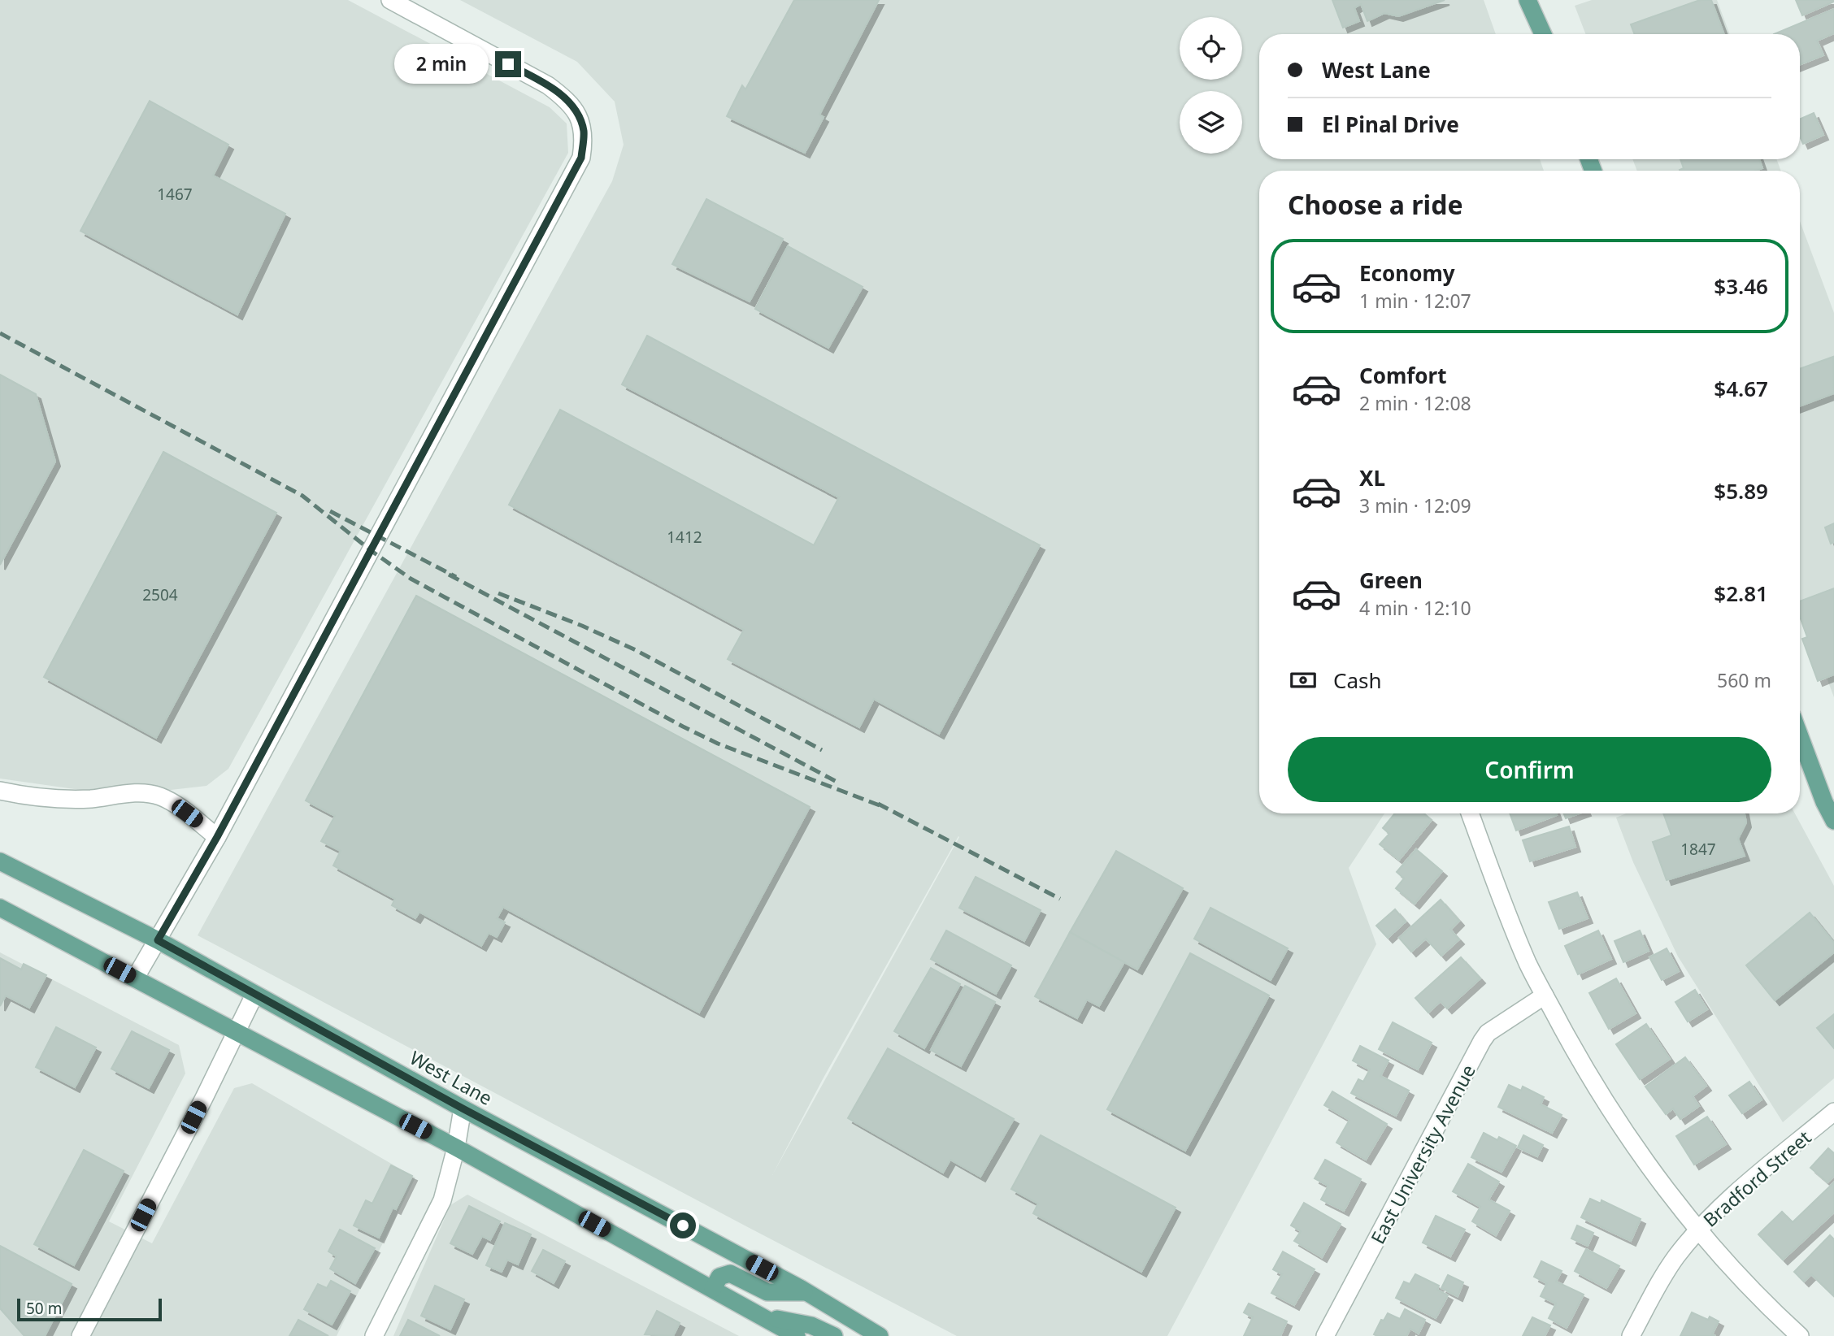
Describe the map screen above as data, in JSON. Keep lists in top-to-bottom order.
{
  "streets": {
    "main road": ["West Lane"],
    "street": ["East University Avenue", "Bradford Street"]
  },
  "house_numbers": [
    "1467",
    "1412",
    "2504",
    "1847"
  ],
  "scale_bar": "50 m",
  "page": {
    "banner": ["West Lane", "El Pinal Drive"],
    "bubble": "2 min",
    "heading": "Choose a ride",
    "list": [
      {
        "name": "Economy",
        "note": "1 min · 12:07",
        "value": "$3.46"
      },
      {
        "name": "Comfort",
        "note": "2 min · 12:08",
        "value": "$4.67"
      },
      {
        "name": "XL",
        "note": "3 min · 12:09",
        "value": "$5.89"
      },
      {
        "name": "Green",
        "note": "4 min · 12:10",
        "value": "$2.81"
      }
    ],
    "pay": ["Cash", "560 m"],
    "buttons": "Confirm",
    "scale": "50 m"
  }
}
